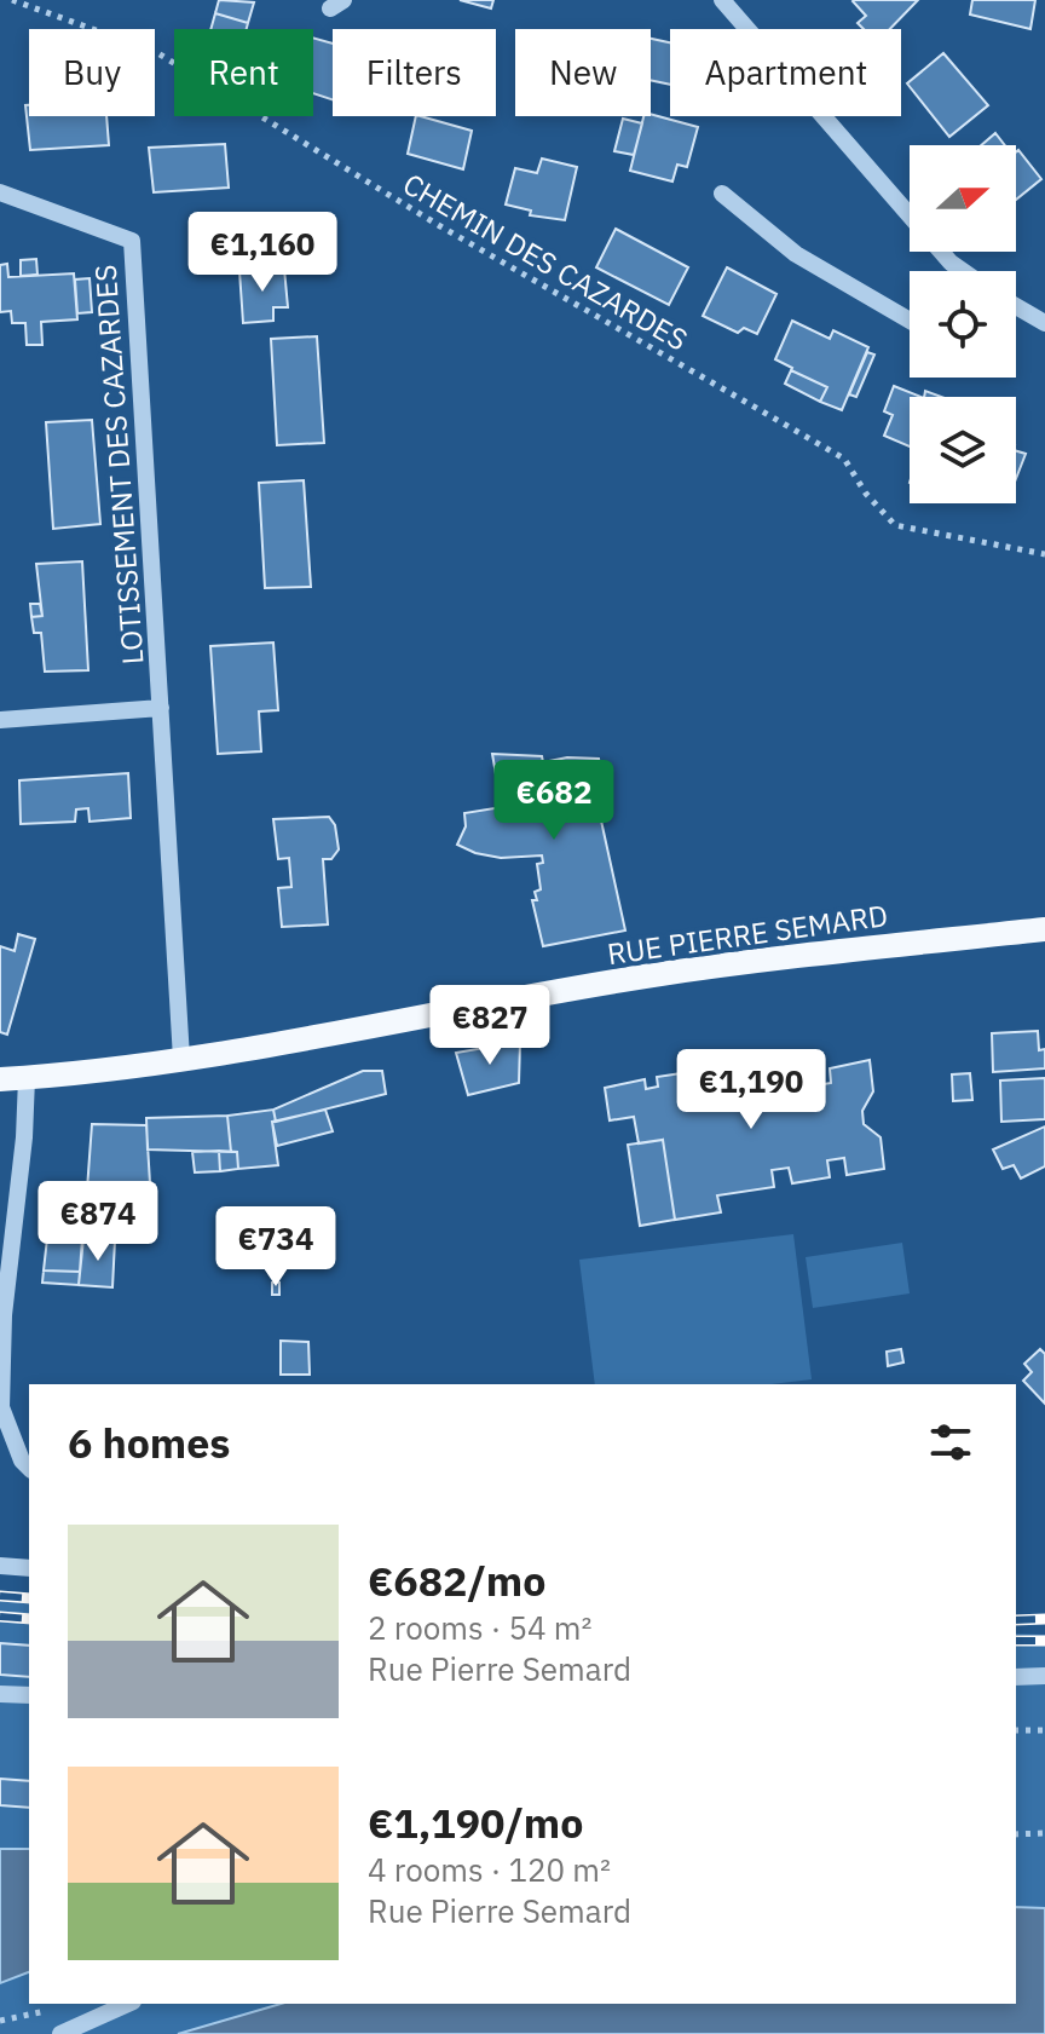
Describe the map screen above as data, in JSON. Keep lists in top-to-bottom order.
{
  "streets": {
    "main road": ["RUE PIERRE SEMARD"],
    "street": ["LOTISSEMENT DES CAZARDES"],
    "path": ["CHEMIN DES CAZARDES"]
  },
  "crossings": [
    ["LOTISSEMENT DES CAZARDES", "RUE PIERRE SEMARD"]
  ],
  "north": "right",
  "page": {
    "chip": [
      "Buy",
      "Rent",
      "Filters",
      "New",
      "Apartment"
    ],
    "price": [
      "€1,160",
      "€682",
      "€827",
      "€1,190",
      "€874",
      "€734"
    ],
    "heading": "6 homes",
    "list": [
      {
        "name": "€682/mo",
        "note": "2 rooms · 54 m² · Rue Pierre Semard"
      },
      {
        "name": "€1,190/mo",
        "note": "4 rooms · 120 m² · Rue Pierre Semard"
      }
    ]
  }
}
